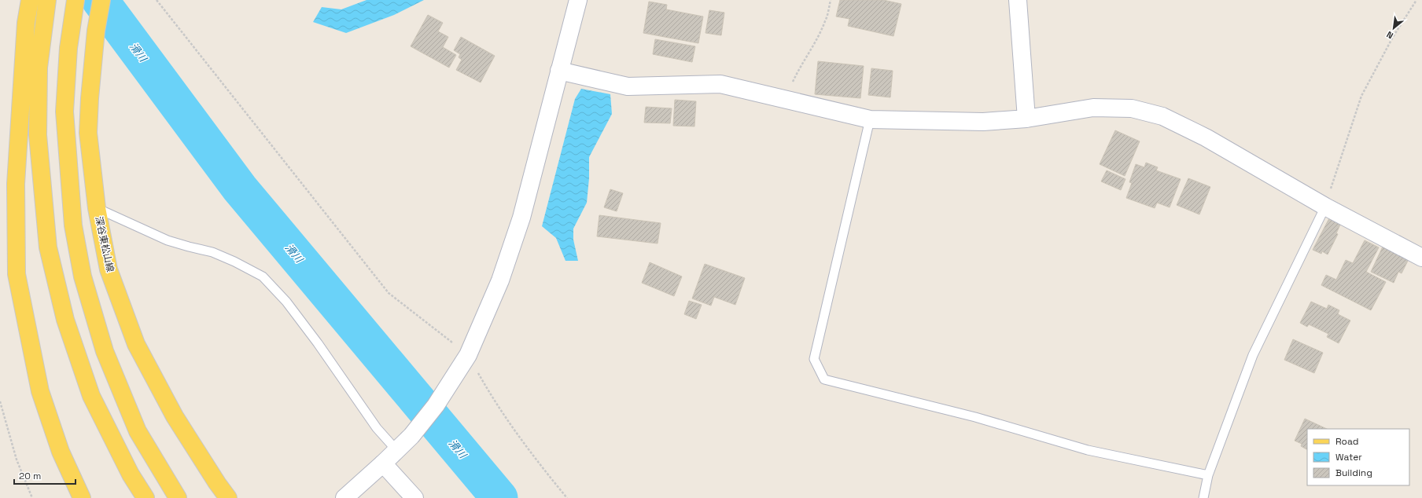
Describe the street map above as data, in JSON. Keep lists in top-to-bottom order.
{
  "streets": {
    "main road": ["深谷東松山線"]
  },
  "water": ["滑川"],
  "legend": ["Road", "Water", "Building"],
  "scale_bar": "20 m",
  "north": "bottom left"
}
